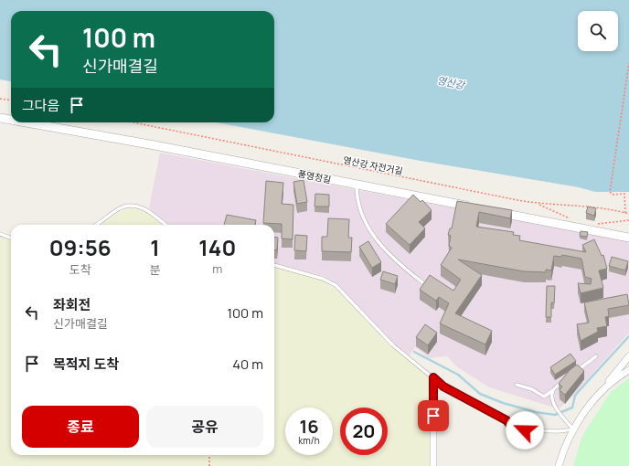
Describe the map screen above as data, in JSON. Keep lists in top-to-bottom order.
{
  "streets": {
    "street": ["풍영정길"],
    "path": ["영산강 자전거길"]
  },
  "water": ["영산강"],
  "page": {
    "turn": ["100 m", "신가매결길"],
    "then": "그다음",
    "eta": [
      "09:56",
      "도착",
      "1",
      "분",
      "140",
      "m"
    ],
    "list": [
      {
        "name": "좌회전",
        "note": "신가매결길",
        "value": "100 m"
      },
      {
        "name": "목적지 도착",
        "value": "40 m"
      }
    ],
    "buttons": ["종료", "공유"],
    "speed": "16 km/h",
    "limit": "20"
  }
}
